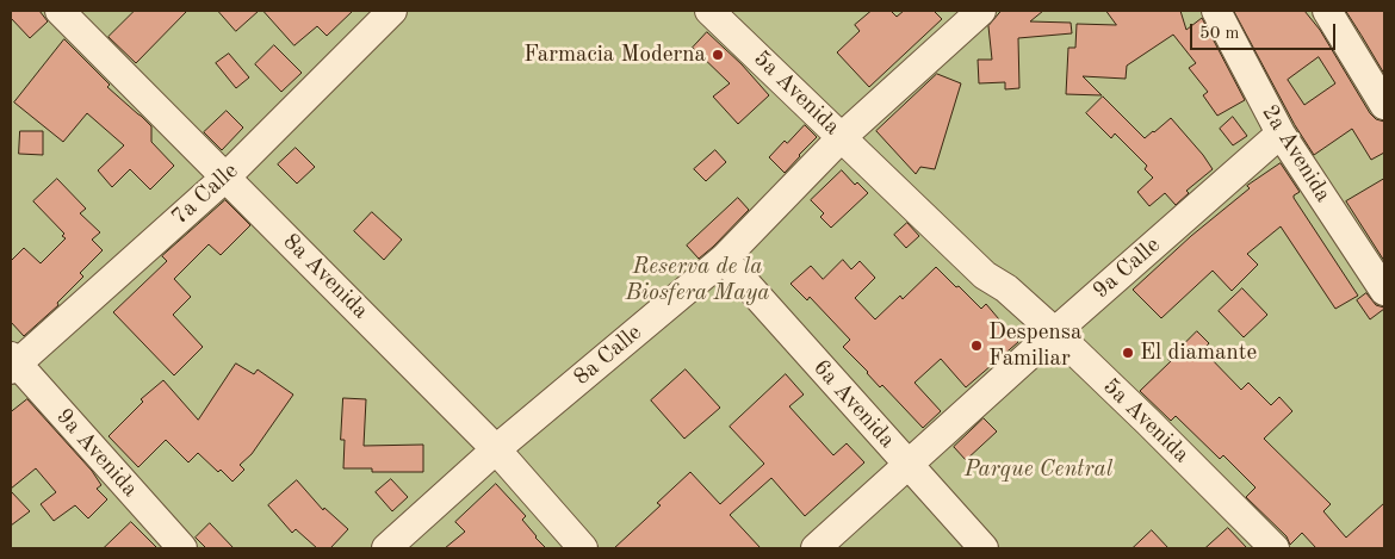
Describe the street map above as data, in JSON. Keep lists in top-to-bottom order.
{
  "streets": {
    "street": [
      "5a Avenida",
      "2a Avenida",
      "7a Calle",
      "9a Calle",
      "8a Avenida",
      "8a Calle",
      "6a Avenida",
      "9a Avenida"
    ]
  },
  "crossings": [
    ["5a Avenida", "9a Calle"],
    ["5a Avenida", "8a Calle"],
    ["2a Avenida", "9a Calle"],
    ["7a Calle", "8a Avenida"],
    ["7a Calle", "9a Avenida"],
    ["9a Calle", "6a Avenida"],
    ["8a Avenida", "8a Calle"],
    ["8a Calle", "6a Avenida"]
  ],
  "parks": ["Reserva de la Biosfera Maya", "Parque Central"],
  "places": ["Farmacia Moderna", "Despensa Familiar", "El diamante"],
  "scale_bar": "50 m"
}
